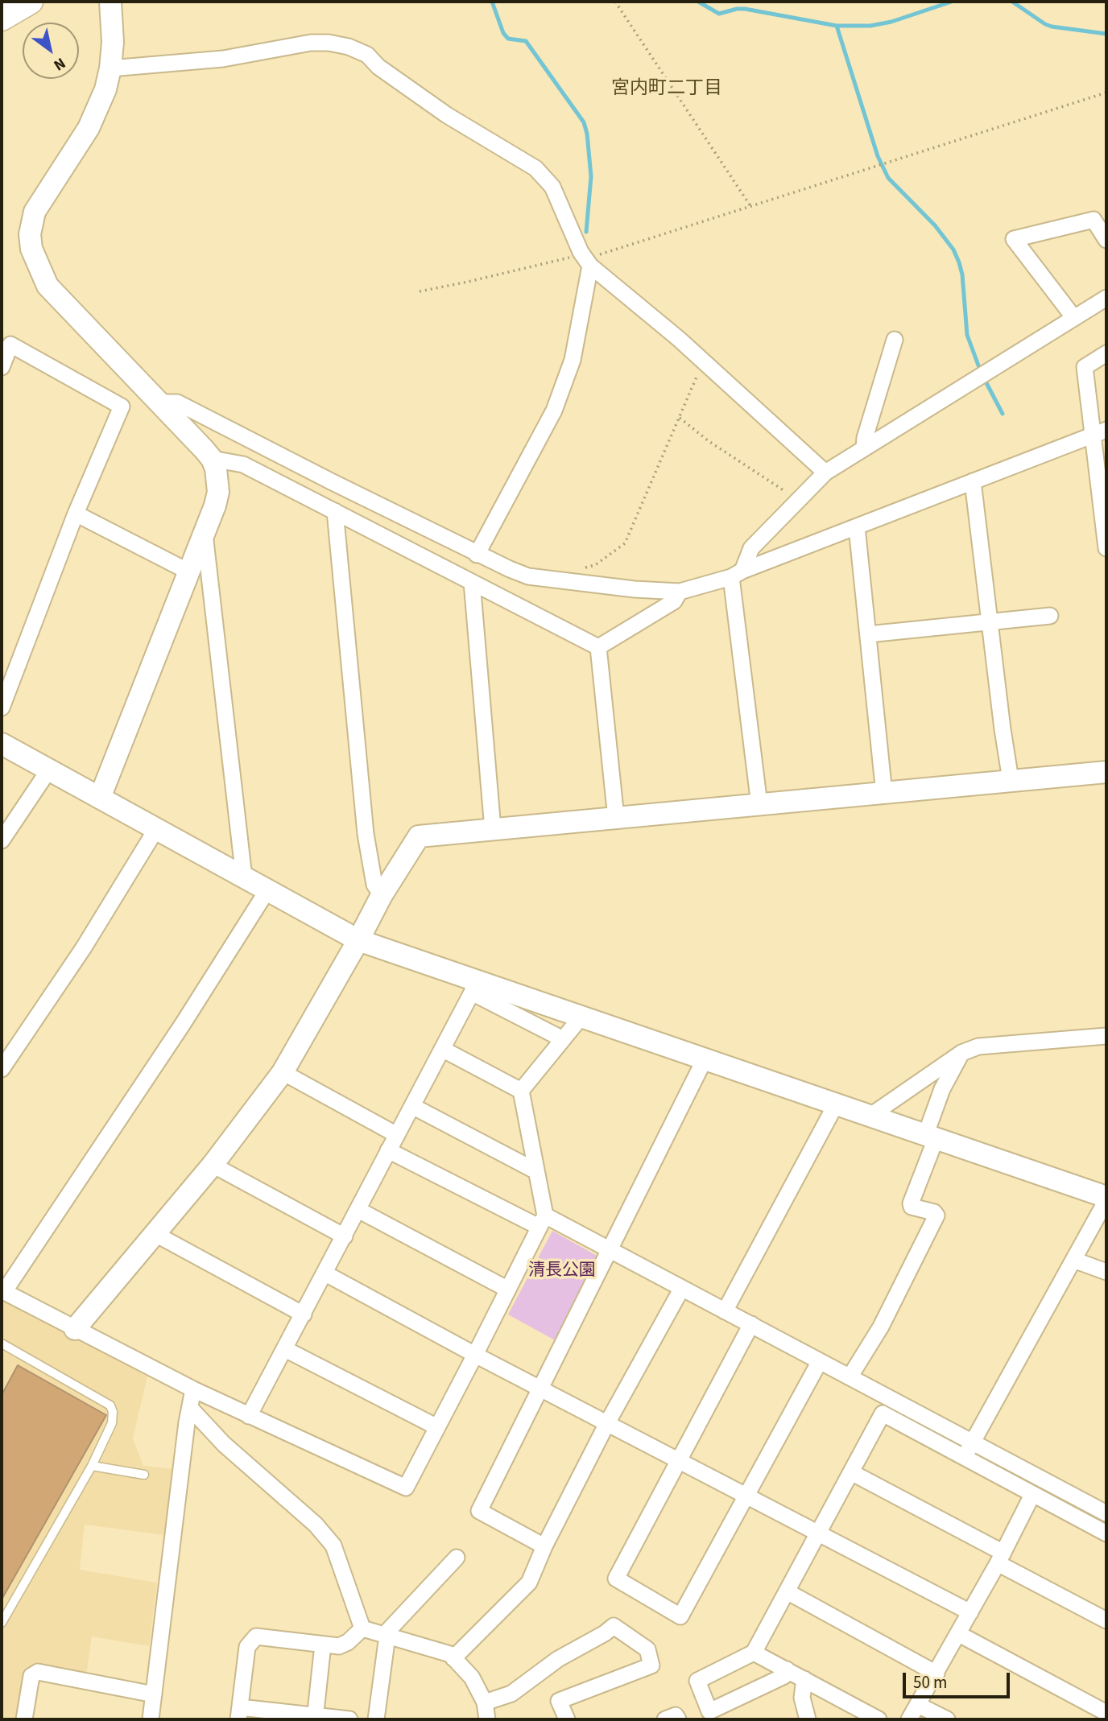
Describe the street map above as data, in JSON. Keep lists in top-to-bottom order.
{
  "districts": ["宮内町二丁目"],
  "parks": ["清長公園"],
  "scale_bar": "50 m",
  "north": "bottom right"
}
